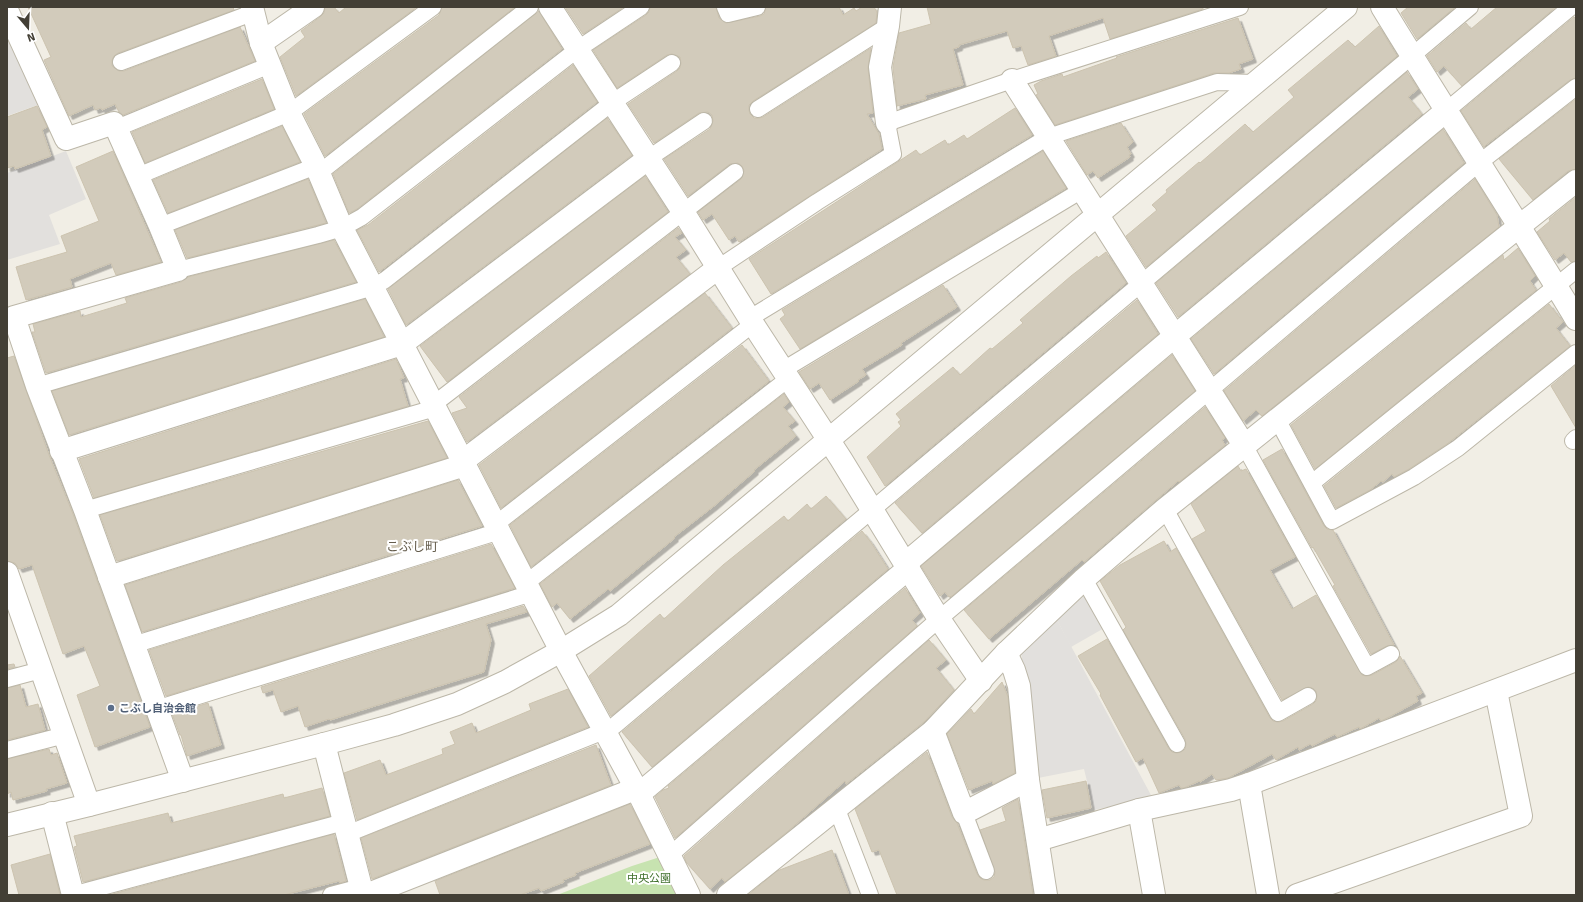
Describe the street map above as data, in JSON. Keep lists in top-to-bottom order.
{
  "districts": ["こぶし町"],
  "parks": ["中央公園"],
  "places": ["こぶし自治会館"],
  "north": "bottom"
}
